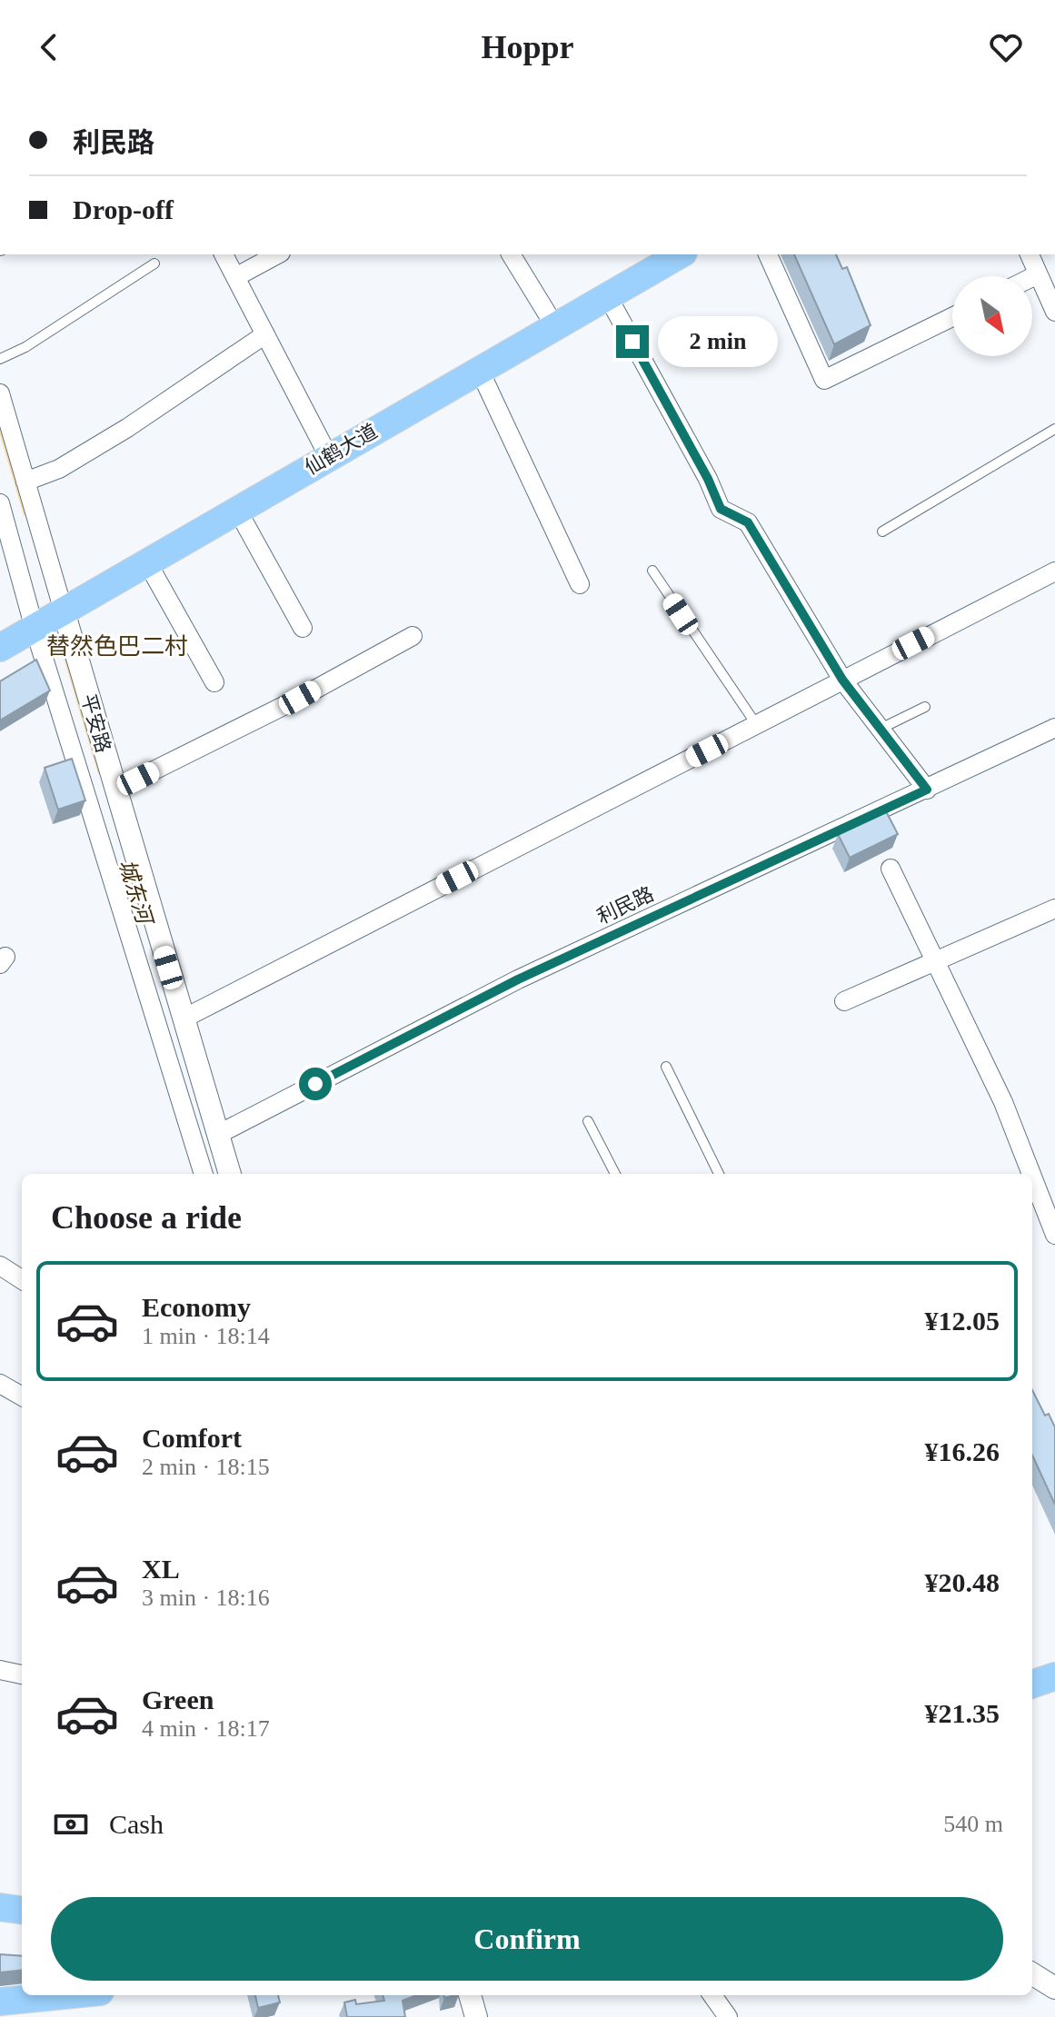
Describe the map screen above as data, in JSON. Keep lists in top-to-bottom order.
{
  "streets": {
    "main road": ["仙鹤大道"],
    "street": ["平安路", "利民路"]
  },
  "crossings": [
    ["仙鹤大道", "平安路"],
    ["平安路", "利民路"]
  ],
  "districts": ["替然色巴二村"],
  "water": ["城东河"],
  "north": "bottom right",
  "page": {
    "header": "Hoppr",
    "banner": ["利民路", "Drop-off"],
    "bubble": "2 min",
    "heading": "Choose a ride",
    "list": [
      {
        "name": "Economy",
        "note": "1 min · 18:14",
        "value": "¥12.05"
      },
      {
        "name": "Comfort",
        "note": "2 min · 18:15",
        "value": "¥16.26"
      },
      {
        "name": "XL",
        "note": "3 min · 18:16",
        "value": "¥20.48"
      },
      {
        "name": "Green",
        "note": "4 min · 18:17",
        "value": "¥21.35"
      }
    ],
    "pay": ["Cash", "540 m"],
    "buttons": "Confirm"
  }
}
